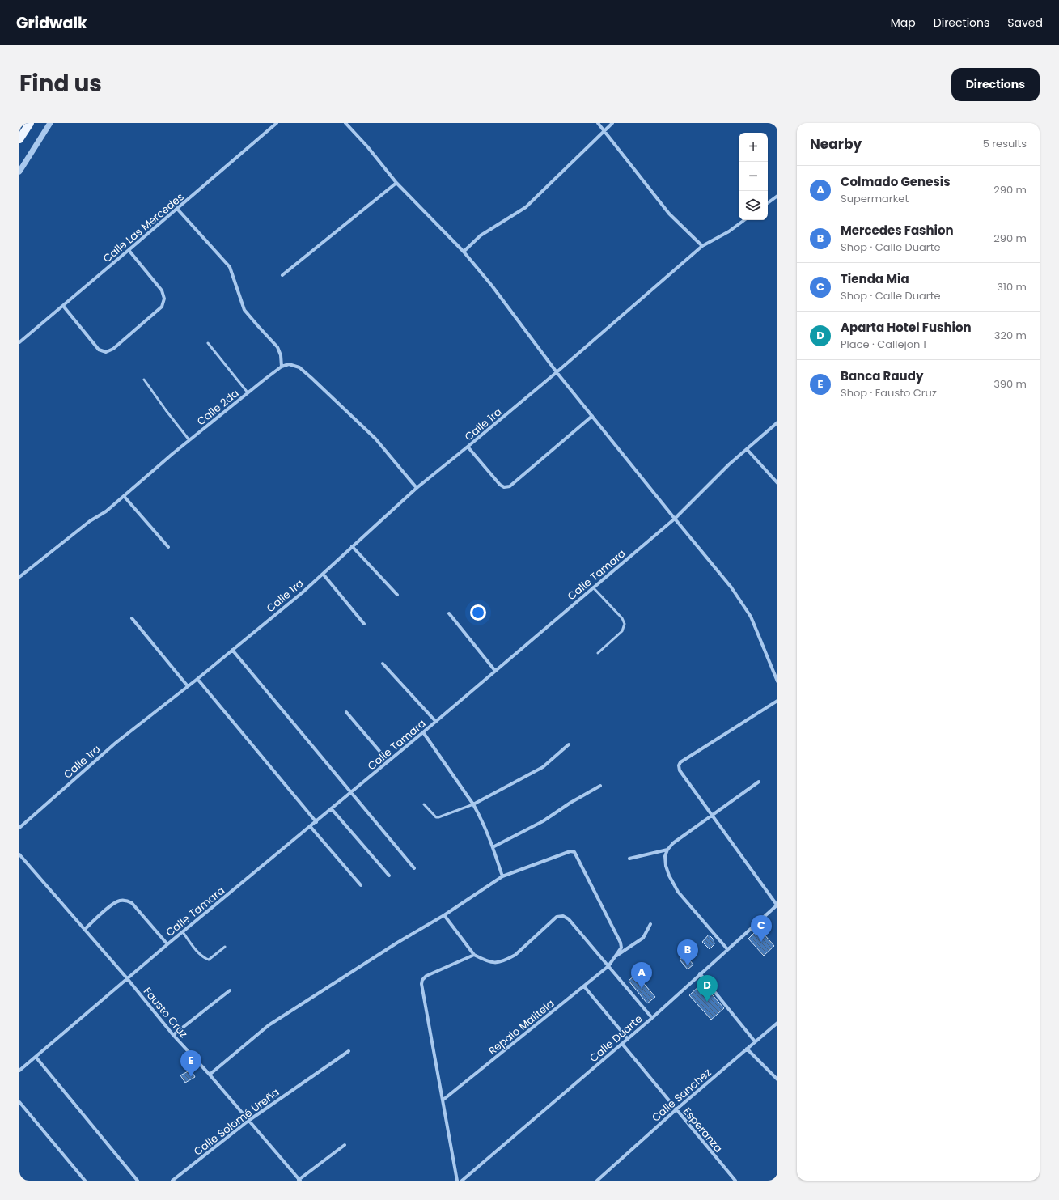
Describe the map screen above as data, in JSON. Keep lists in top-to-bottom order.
{
  "streets": {
    "street": [
      "Calle Las Mercedes",
      "Calle 2da",
      "Calle 1ra",
      "Calle Tamara",
      "Fausto Cruz",
      "Repalo Malitela",
      "Calle Duarte",
      "Calle Sanchez",
      "Calle Solomé Ureña",
      "Esperanza"
    ]
  },
  "crossings": [
    ["Calle Tamara", "Fausto Cruz"],
    ["Fausto Cruz", "Calle Solomé Ureña"],
    ["Calle Duarte", "Esperanza"],
    ["Calle Sanchez", "Esperanza"]
  ],
  "page": {
    "header": "Gridwalk",
    "nav": ["Map", "Directions", "Saved"],
    "title": "Find us",
    "buttons": "Directions",
    "heading": ["Nearby", "5 results"],
    "map_buttons": ["+", "−"],
    "list": [
      {
        "mark": "A",
        "name": "Colmado Genesis",
        "note": "Supermarket",
        "value": "290 m"
      },
      {
        "mark": "B",
        "name": "Mercedes Fashion",
        "note": "Shop · Calle Duarte",
        "value": "290 m"
      },
      {
        "mark": "C",
        "name": "Tienda Mia",
        "note": "Shop · Calle Duarte",
        "value": "310 m"
      },
      {
        "mark": "D",
        "name": "Aparta Hotel Fushion",
        "note": "Place · Callejon 1",
        "value": "320 m"
      },
      {
        "mark": "E",
        "name": "Banca Raudy",
        "note": "Shop · Fausto Cruz",
        "value": "390 m"
      }
    ],
    "pins": [
      "C",
      "B",
      "A",
      "D",
      "E"
    ]
  }
}
